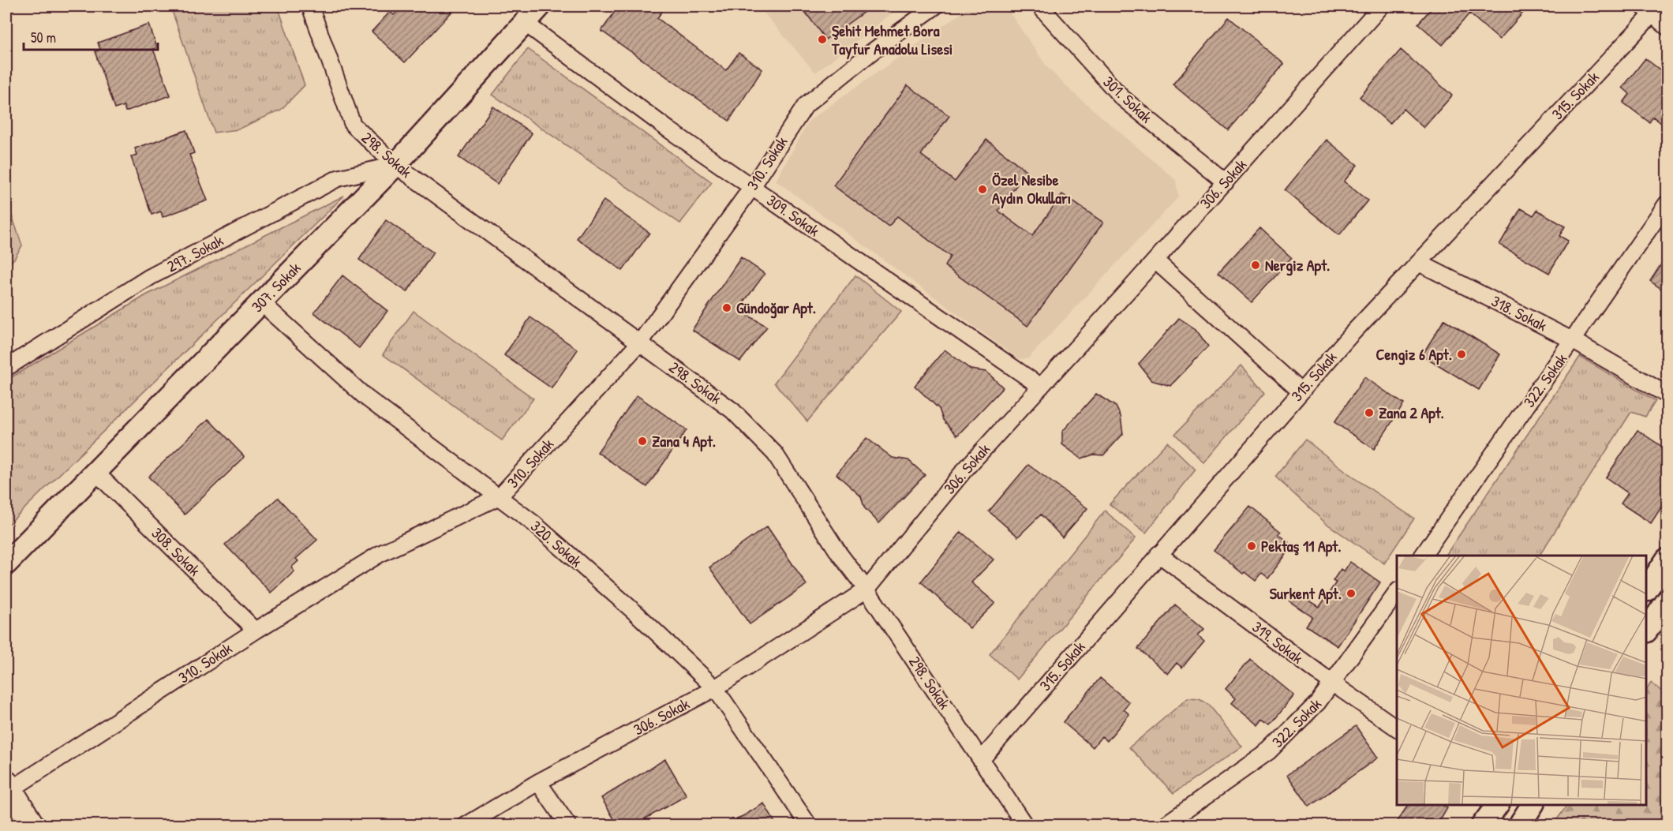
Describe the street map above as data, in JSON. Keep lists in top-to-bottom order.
{
  "streets": {
    "street": [
      "315. Sokak",
      "301. Sokak",
      "298. Sokak",
      "310. Sokak",
      "306. Sokak",
      "309. Sokak",
      "297. Sokak",
      "307. Sokak",
      "318. Sokak",
      "322. Sokak",
      "320. Sokak",
      "308. Sokak",
      "319. Sokak"
    ]
  },
  "crossings": [
    ["315. Sokak", "298. Sokak"],
    ["315. Sokak", "318. Sokak"],
    ["315. Sokak", "319. Sokak"],
    ["301. Sokak", "306. Sokak"],
    ["298. Sokak", "310. Sokak"],
    ["298. Sokak", "306. Sokak"],
    ["298. Sokak", "297. Sokak"],
    ["298. Sokak", "307. Sokak"],
    ["310. Sokak", "309. Sokak"],
    ["310. Sokak", "320. Sokak"],
    ["310. Sokak", "308. Sokak"],
    ["306. Sokak", "309. Sokak"],
    ["306. Sokak", "320. Sokak"],
    ["309. Sokak", "307. Sokak"],
    ["297. Sokak", "307. Sokak"],
    ["307. Sokak", "320. Sokak"],
    ["307. Sokak", "308. Sokak"],
    ["318. Sokak", "322. Sokak"],
    ["322. Sokak", "319. Sokak"]
  ],
  "places": [
    "Şehit Mehmet Bora Tayfur Anadolu Lisesi",
    "Özel Nesibe Aydın Okulları",
    "Nergiz Apt.",
    "Gündoğar Apt.",
    "Cengiz 6 Apt.",
    "Zana 2 Apt.",
    "Zana 4 Apt.",
    "Pektaş 11 Apt.",
    "Surkent Apt."
  ],
  "scale_bar": "50 m"
}
